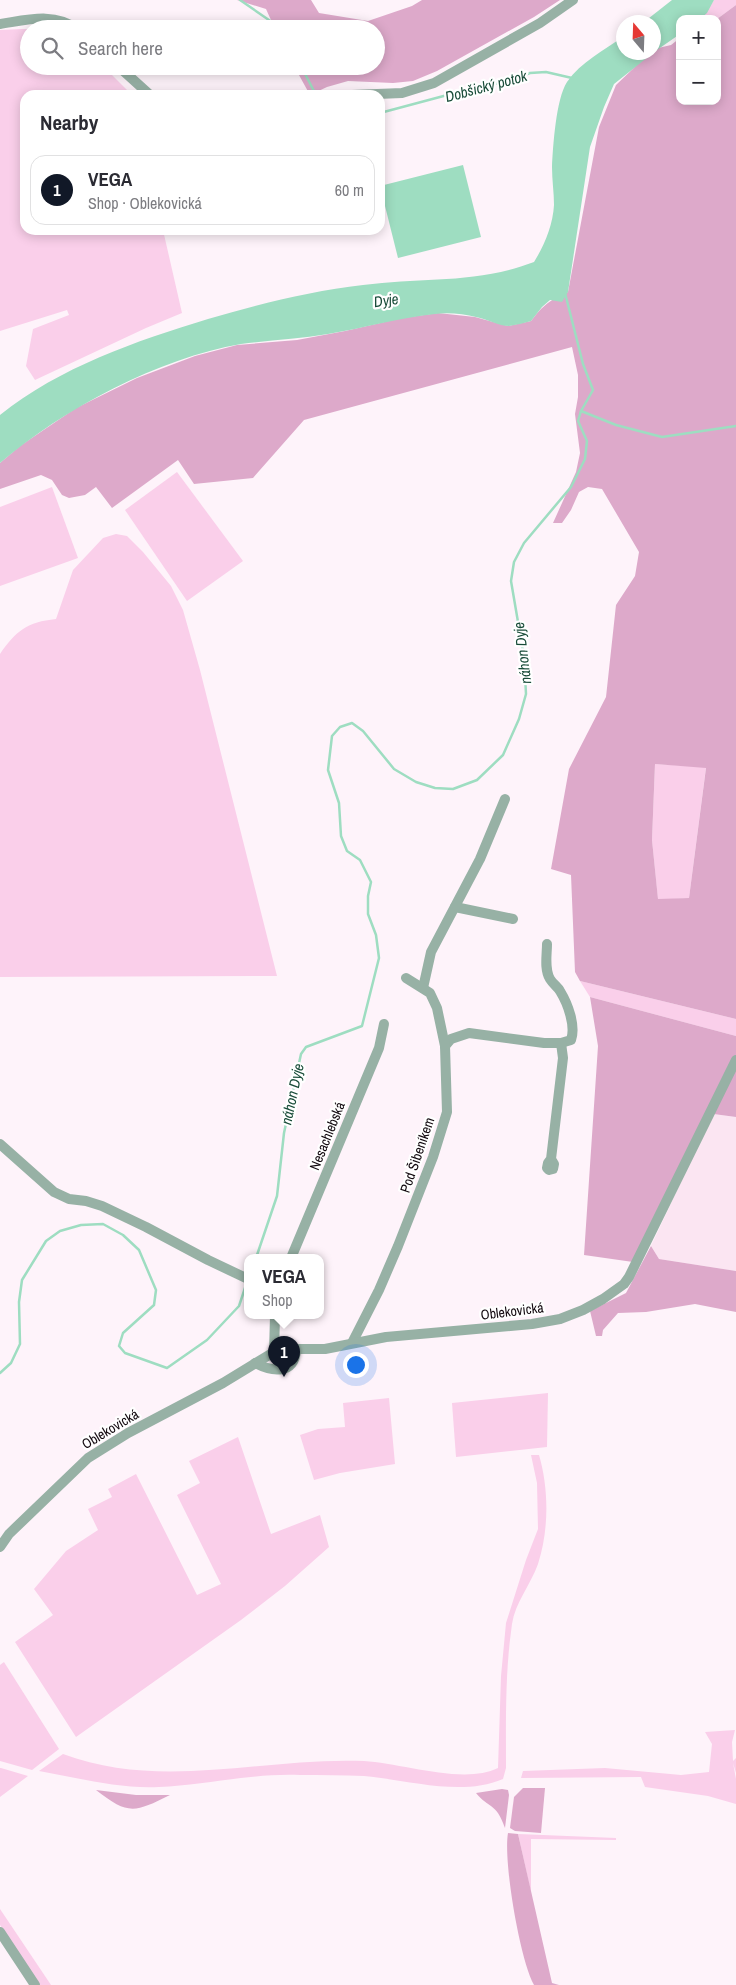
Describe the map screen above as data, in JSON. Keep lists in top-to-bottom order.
{
  "streets": {
    "street": ["Nesachlebská", "Pod Šibeníkem", "Oblekovická"]
  },
  "crossings": [
    ["Pod Šibeníkem", "Oblekovická"]
  ],
  "water": ["Dobšický potok", "Dyje", "náhon Dyje"],
  "north": "top",
  "page": {
    "map_buttons": ["+", "−"],
    "search": "Search here",
    "heading": "Nearby",
    "list": [
      {
        "mark": "1",
        "name": "VEGA",
        "note": "Shop · Oblekovická",
        "value": "60 m"
      }
    ],
    "popup": ["VEGA", "Shop"],
    "pins": "1"
  }
}
